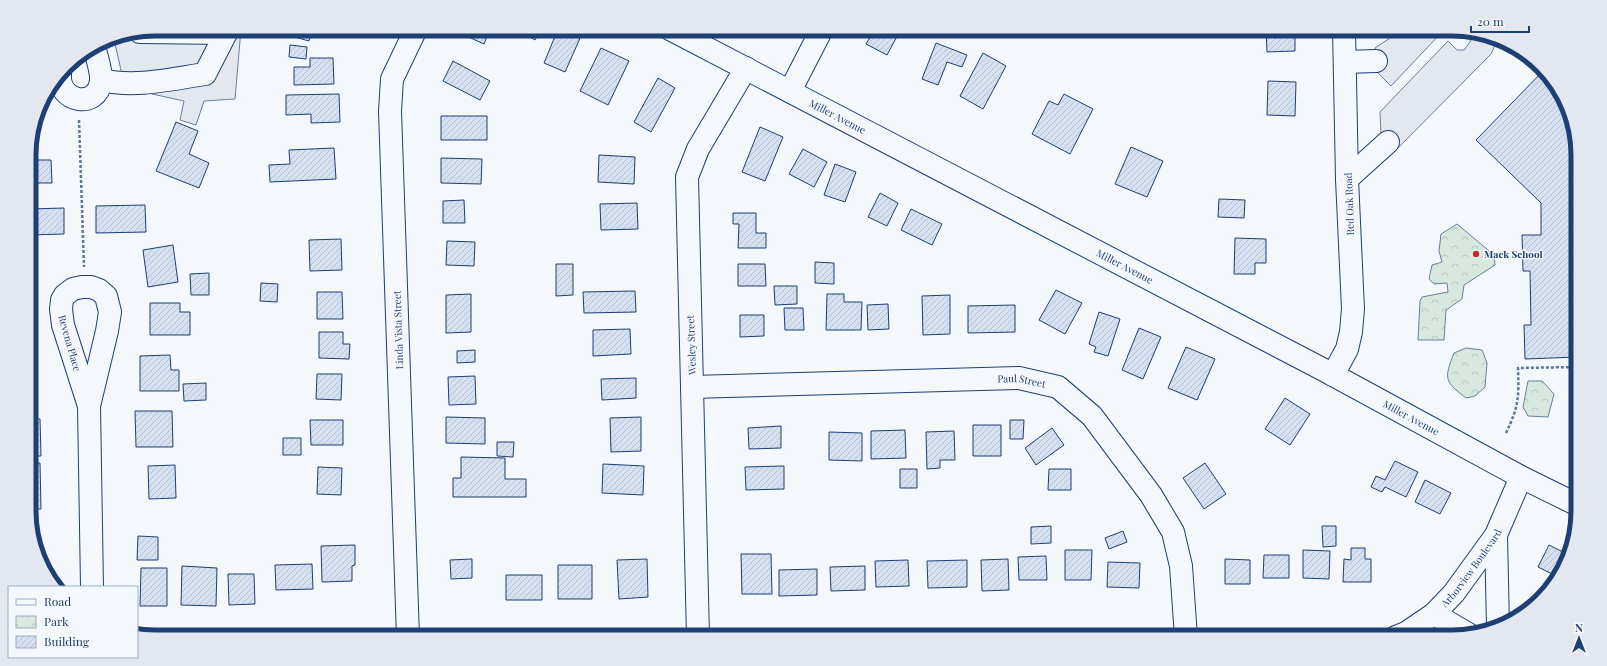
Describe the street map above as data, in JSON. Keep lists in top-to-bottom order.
{
  "streets": {
    "street": [
      "Miller Avenue",
      "Red Oak Road",
      "Linda Vista Street",
      "Wesley Street",
      "Paul Street",
      "Arborview Boulevard"
    ]
  },
  "crossings": [
    ["Miller Avenue", "Red Oak Road"],
    ["Miller Avenue", "Wesley Street"],
    ["Miller Avenue", "Arborview Boulevard"],
    ["Wesley Street", "Paul Street"]
  ],
  "places": ["Mack School"],
  "legend": ["Road", "Park", "Building"],
  "scale_bar": "20 m",
  "north": "top"
}
